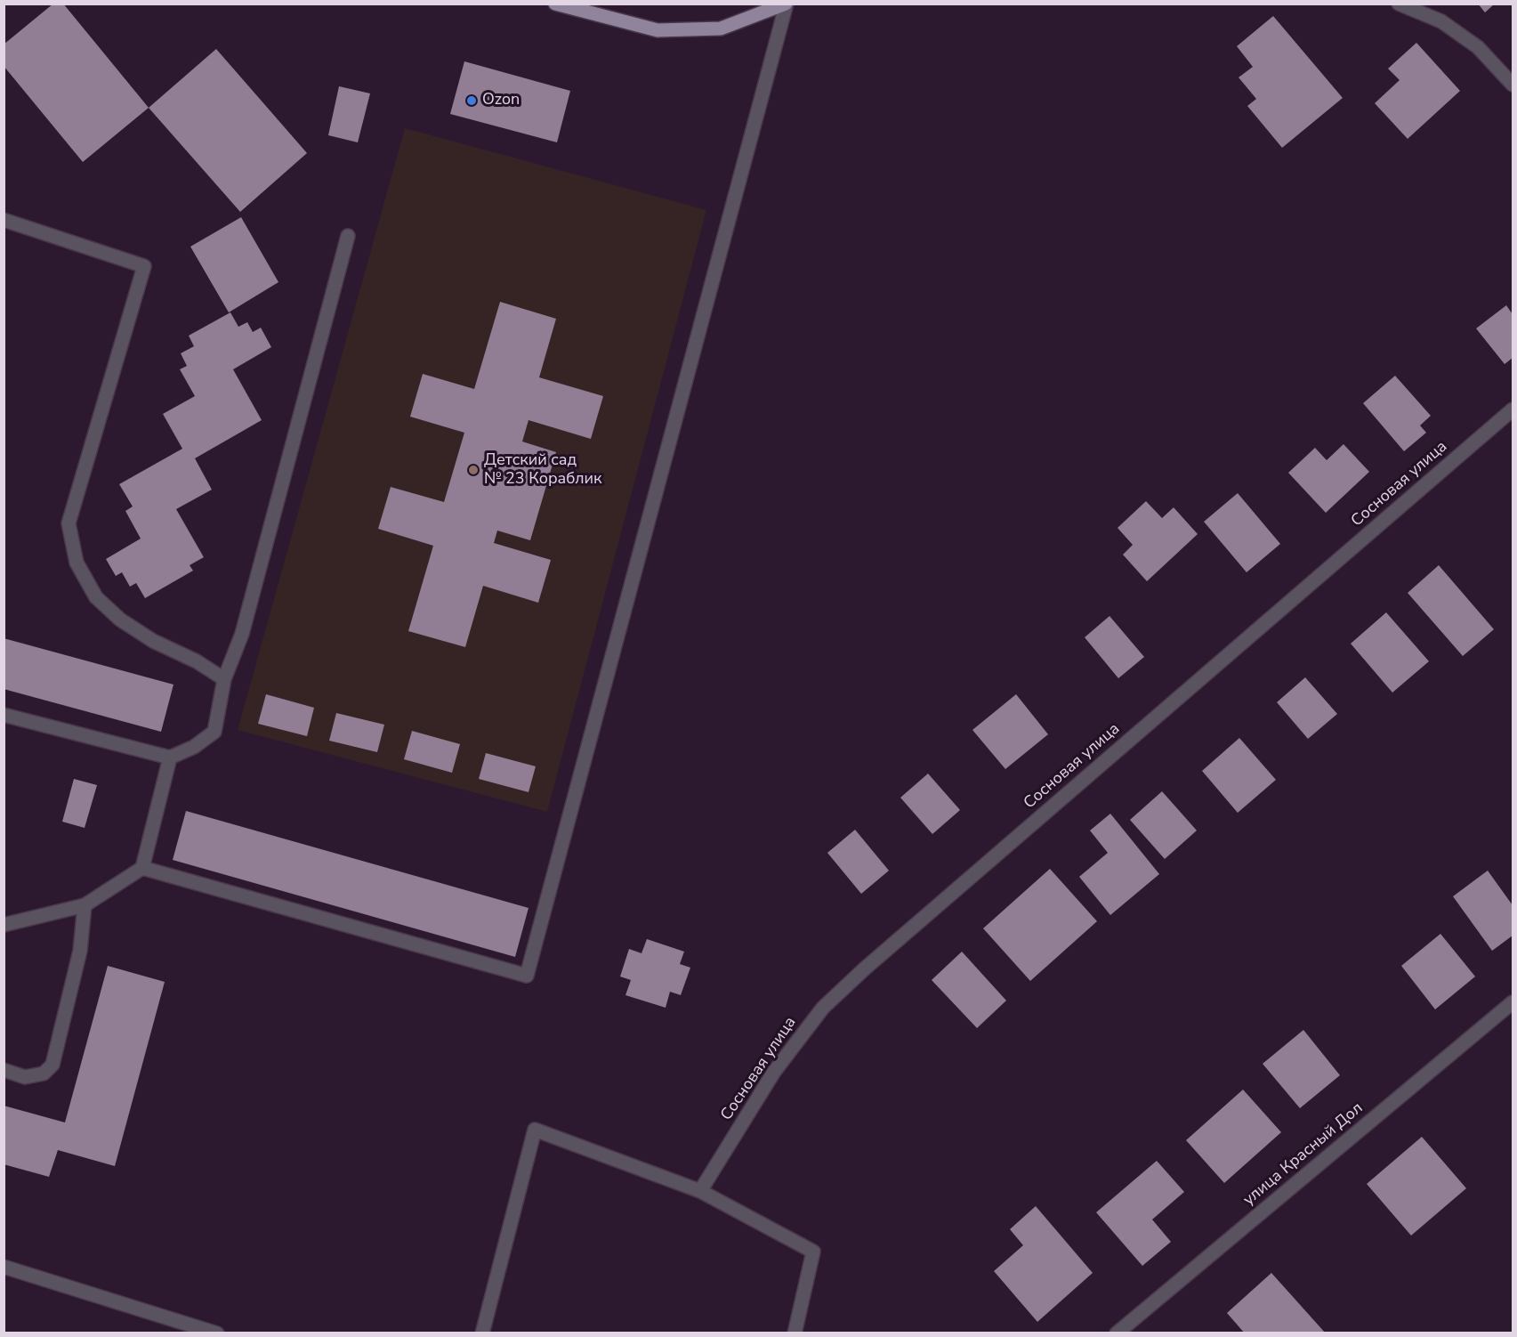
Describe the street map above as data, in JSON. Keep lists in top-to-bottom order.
{
  "streets": {
    "street": ["Сосновая улица", "улица Красный Дол"]
  },
  "places": ["Ozon", "Детский сад № 23 Кораблик"]
}
